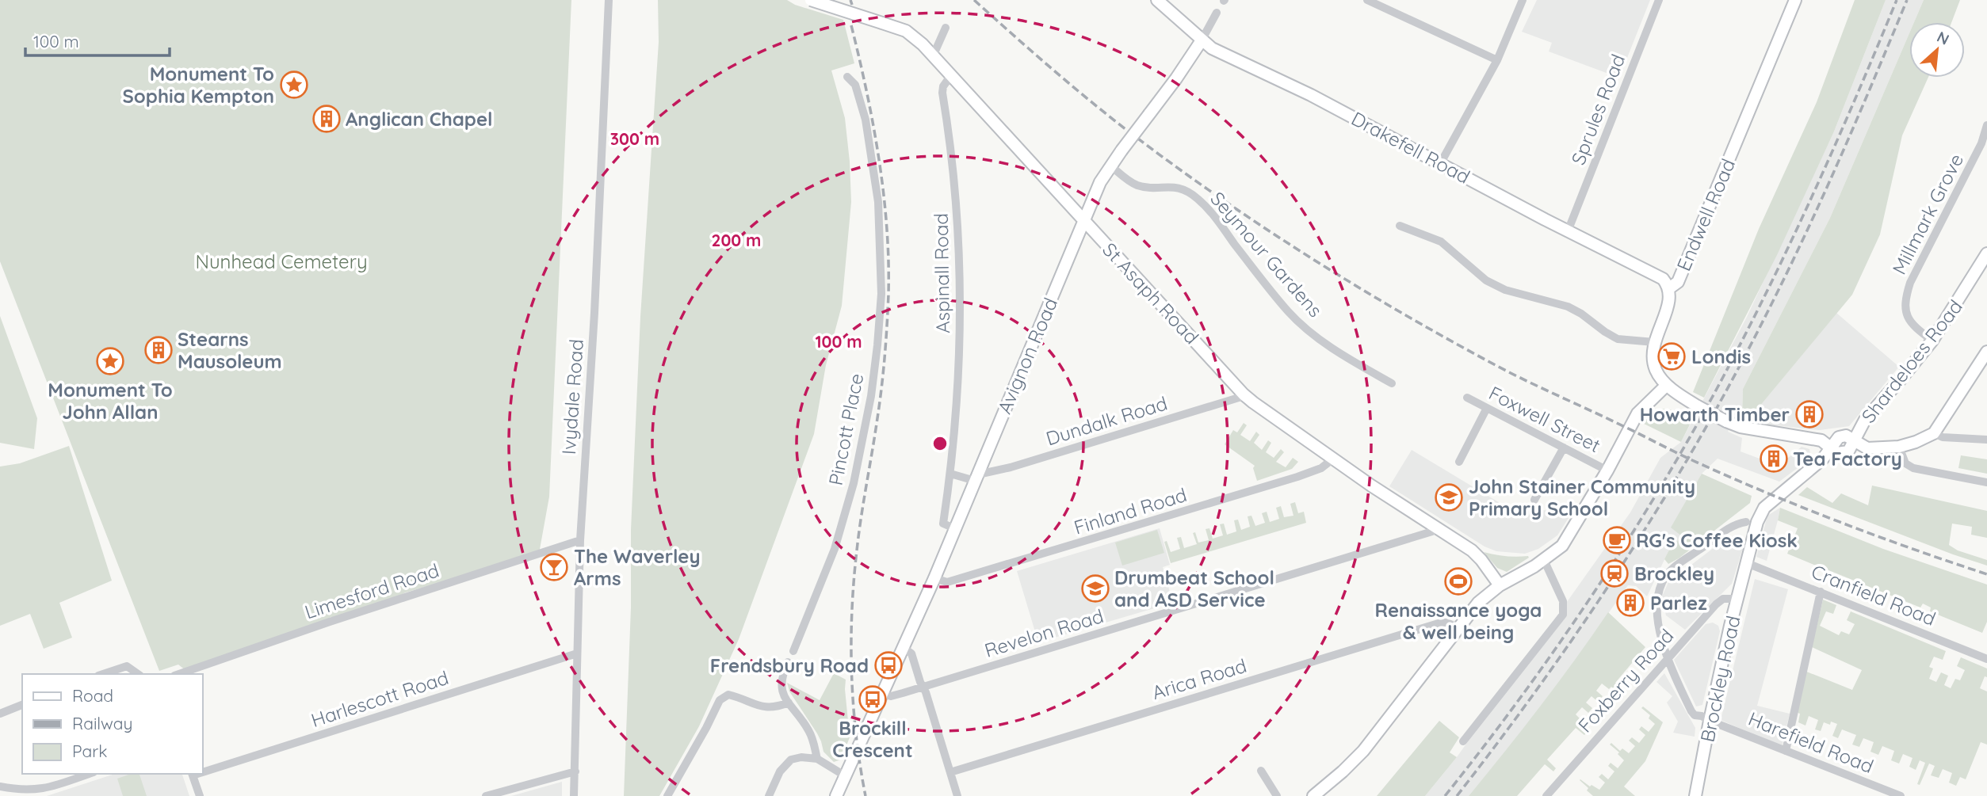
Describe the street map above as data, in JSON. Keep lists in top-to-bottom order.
{
  "streets": {
    "street": [
      "Sprules Road",
      "Drakefell Road",
      "Millmark Grove",
      "Endwell Road",
      "Seymour Gardens",
      "Aspinall Road",
      "St Asaph Road",
      "Avignon Road",
      "Shardeloes Road",
      "Ivydale Road",
      "Foxwell Street",
      "Dundalk Road",
      "Pincott Place",
      "Finland Road",
      "Limesford Road",
      "Cranfield Road",
      "Revelon Road",
      "Arica Road",
      "Brockley Road",
      "Foxberry Road",
      "Harlescott Road",
      "Harefield Road"
    ]
  },
  "crossings": [
    ["Sprules Road", "Drakefell Road"],
    ["Drakefell Road", "Endwell Road"],
    ["Drakefell Road", "Avignon Road"],
    ["Millmark Grove", "Shardeloes Road"],
    ["Endwell Road", "Shardeloes Road"],
    ["Endwell Road", "Brockley Road"],
    ["Seymour Gardens", "Avignon Road"],
    ["Aspinall Road", "St Asaph Road"],
    ["Aspinall Road", "Avignon Road"],
    ["St Asaph Road", "Avignon Road"],
    ["St Asaph Road", "Dundalk Road"],
    ["St Asaph Road", "Finland Road"],
    ["St Asaph Road", "Revelon Road"],
    ["Avignon Road", "Dundalk Road"],
    ["Avignon Road", "Finland Road"],
    ["Shardeloes Road", "Brockley Road"],
    ["Ivydale Road", "Limesford Road"],
    ["Ivydale Road", "Harlescott Road"],
    ["Cranfield Road", "Brockley Road"],
    ["Brockley Road", "Foxberry Road"],
    ["Brockley Road", "Harefield Road"],
    ["Foxberry Road", "Harefield Road"]
  ],
  "parks": ["Nunhead Cemetery"],
  "places": {
    "place": ["Monument To Sophia Kempton", "Monument To John Allan"],
    "building": [
      "Anglican Chapel",
      "Stearns Mausoleum",
      "Howarth Timber",
      "Tea Factory",
      "Parlez"
    ],
    "supermarket": ["Londis"],
    "school or university": ["John Stainer Community Primary School", "Drumbeat School and ASD Service"],
    "cafe": ["RG's Coffee Kiosk"],
    "bar": ["The Waverley Arms"],
    "station": ["Brockley"],
    "sports": ["Renaissance yoga & well being"],
    "bus stop": ["Frendsbury Road", "Brockill Crescent"]
  },
  "legend": ["Road", "Railway", "Park"],
  "scale_bar": "100 m",
  "north": "top right",
  "rings": ["300 m", "200 m", "100 m"]
}
